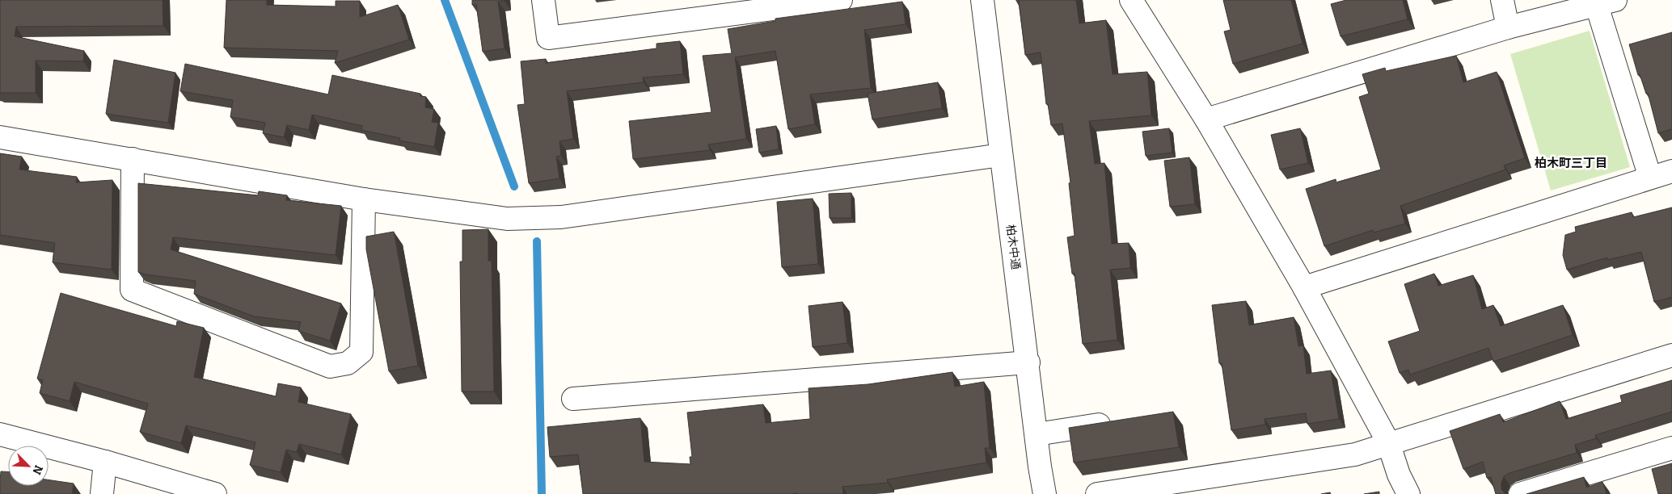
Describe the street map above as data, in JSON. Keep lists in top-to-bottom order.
{
  "streets": {
    "street": ["柏木中通"]
  },
  "districts": ["柏木町三丁目"],
  "north": "bottom right"
}
